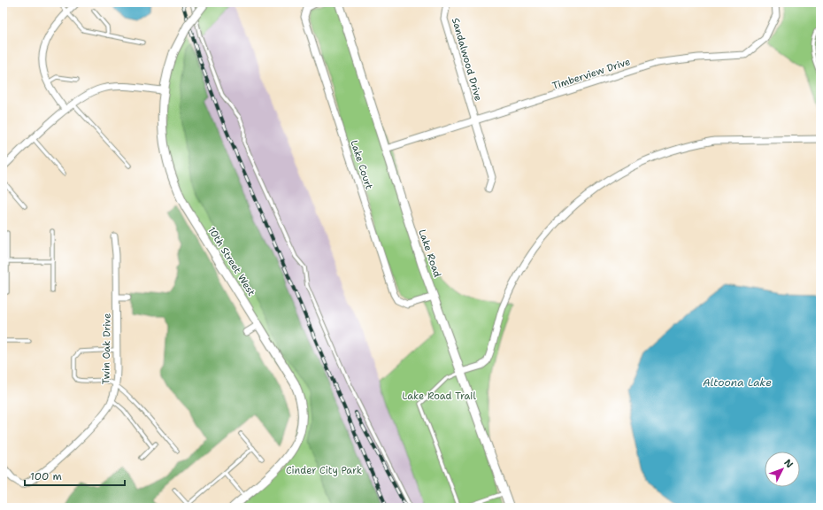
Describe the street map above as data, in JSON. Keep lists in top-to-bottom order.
{
  "streets": {
    "street": [
      "Sandalwood Drive",
      "Timberview Drive",
      "Lake Court",
      "Lake Road",
      "10th Street West",
      "Twin Oak Drive"
    ]
  },
  "crossings": [
    ["Sandalwood Drive", "Timberview Drive"],
    ["Timberview Drive", "Lake Road"],
    ["Lake Court", "Lake Road"]
  ],
  "water": ["Altoona Lake"],
  "parks": ["Lake Road Trail", "Cinder City Park"],
  "scale_bar": "100 m",
  "north": "top right"
}
